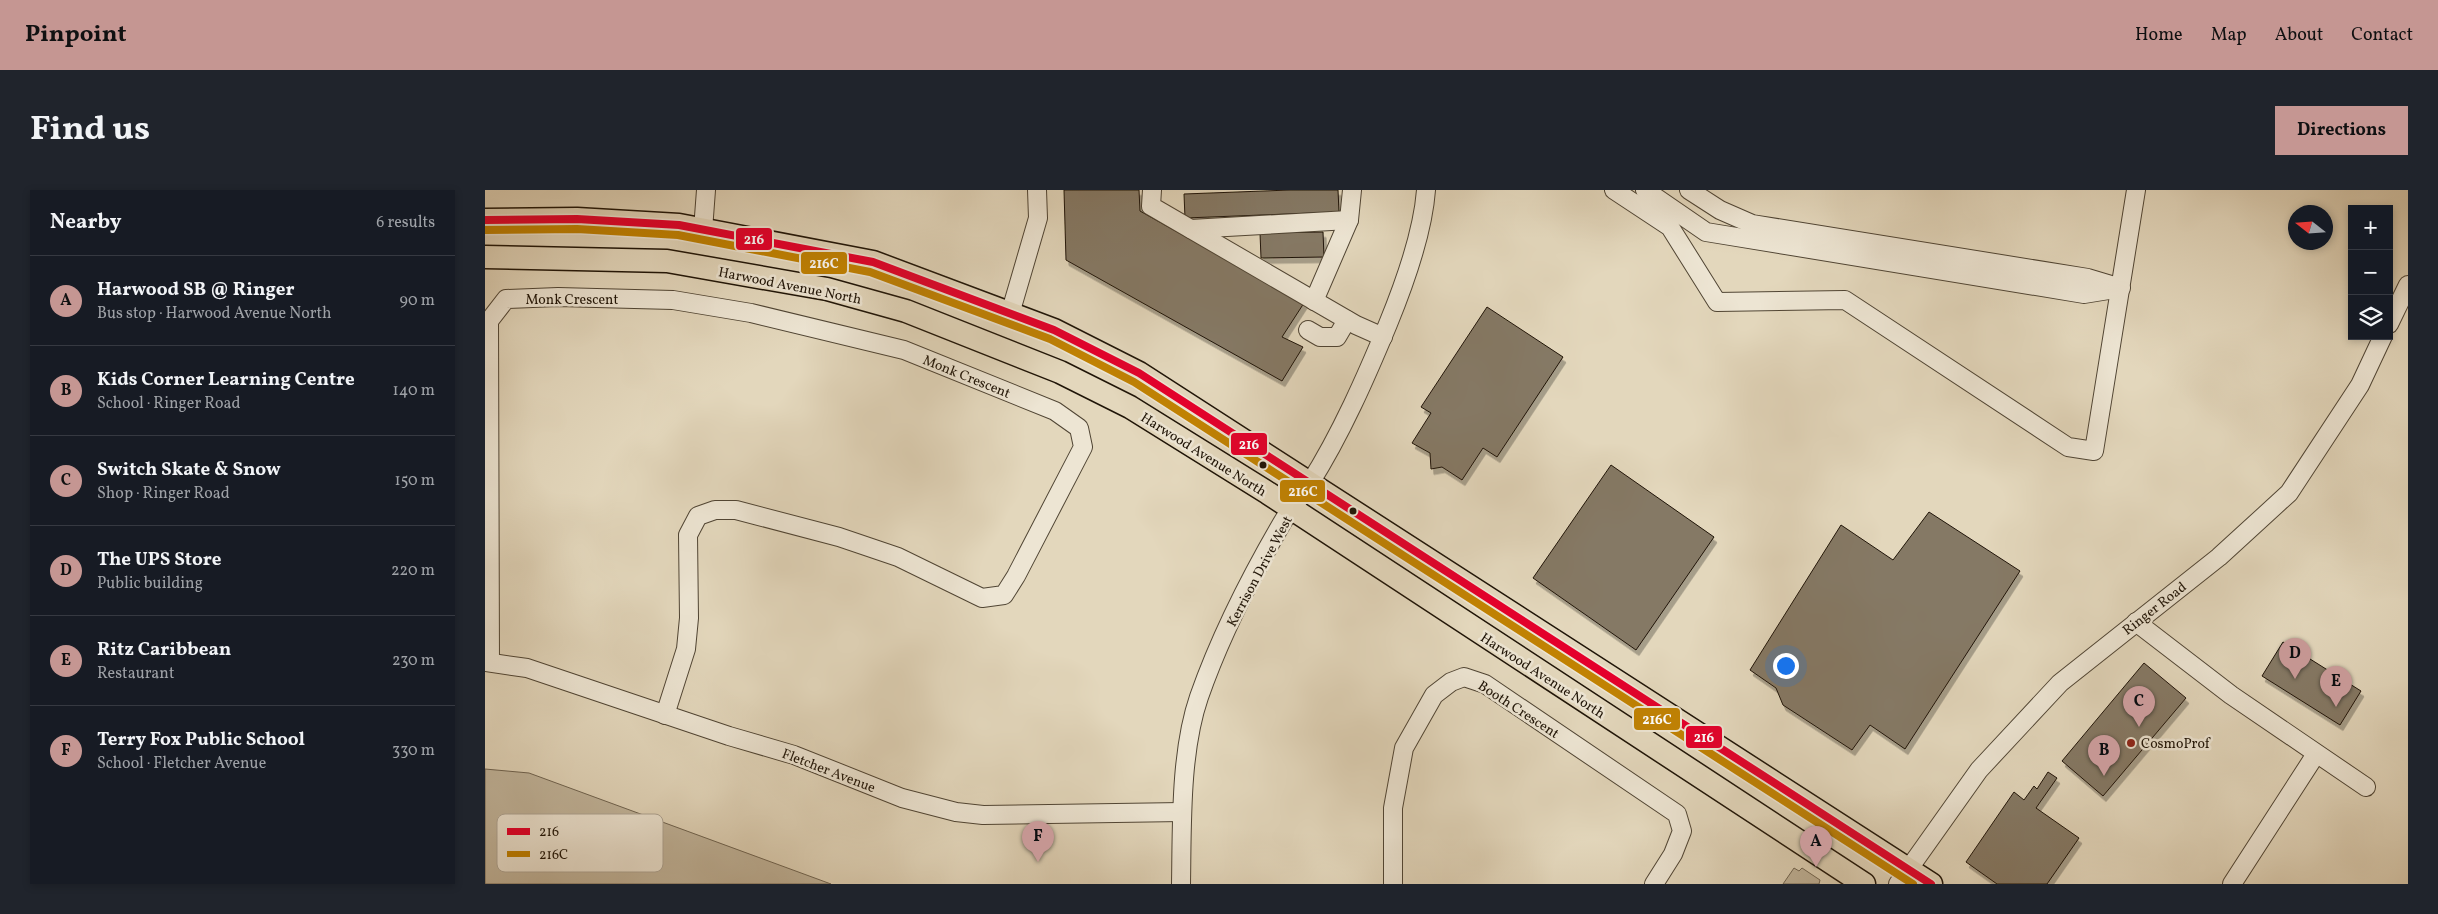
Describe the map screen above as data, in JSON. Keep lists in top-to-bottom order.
{
  "streets": {
    "main road": ["Harwood Avenue North"],
    "street": [
      "Monk Crescent",
      "Kerrison Drive West",
      "Ringer Road",
      "Booth Crescent",
      "Fletcher Avenue"
    ]
  },
  "crossings": [
    ["Harwood Avenue North", "Kerrison Drive West"],
    ["Monk Crescent", "Fletcher Avenue"],
    ["Kerrison Drive West", "Fletcher Avenue"]
  ],
  "places": ["CosmoProf"],
  "lines": ["transit line 216", "transit line 216C"],
  "legend": ["216", "216C"],
  "north": "left",
  "page": {
    "header": "Pinpoint",
    "nav": [
      "Home",
      "Map",
      "About",
      "Contact"
    ],
    "title": "Find us",
    "buttons": "Directions",
    "heading": ["Nearby", "6 results"],
    "map_buttons": ["+", "−"],
    "list": [
      {
        "mark": "A",
        "name": "Harwood SB @ Ringer",
        "note": "Bus stop · Harwood Avenue North",
        "value": "90 m"
      },
      {
        "mark": "B",
        "name": "Kids Corner Learning Centre",
        "note": "School · Ringer Road",
        "value": "140 m"
      },
      {
        "mark": "C",
        "name": "Switch Skate & Snow",
        "note": "Shop · Ringer Road",
        "value": "150 m"
      },
      {
        "mark": "D",
        "name": "The UPS Store",
        "note": "Public building",
        "value": "220 m"
      },
      {
        "mark": "E",
        "name": "Ritz Caribbean",
        "note": "Restaurant",
        "value": "230 m"
      },
      {
        "mark": "F",
        "name": "Terry Fox Public School",
        "note": "School · Fletcher Avenue",
        "value": "330 m"
      }
    ],
    "pins": [
      "D",
      "E",
      "C",
      "B",
      "F",
      "A"
    ]
  }
}
